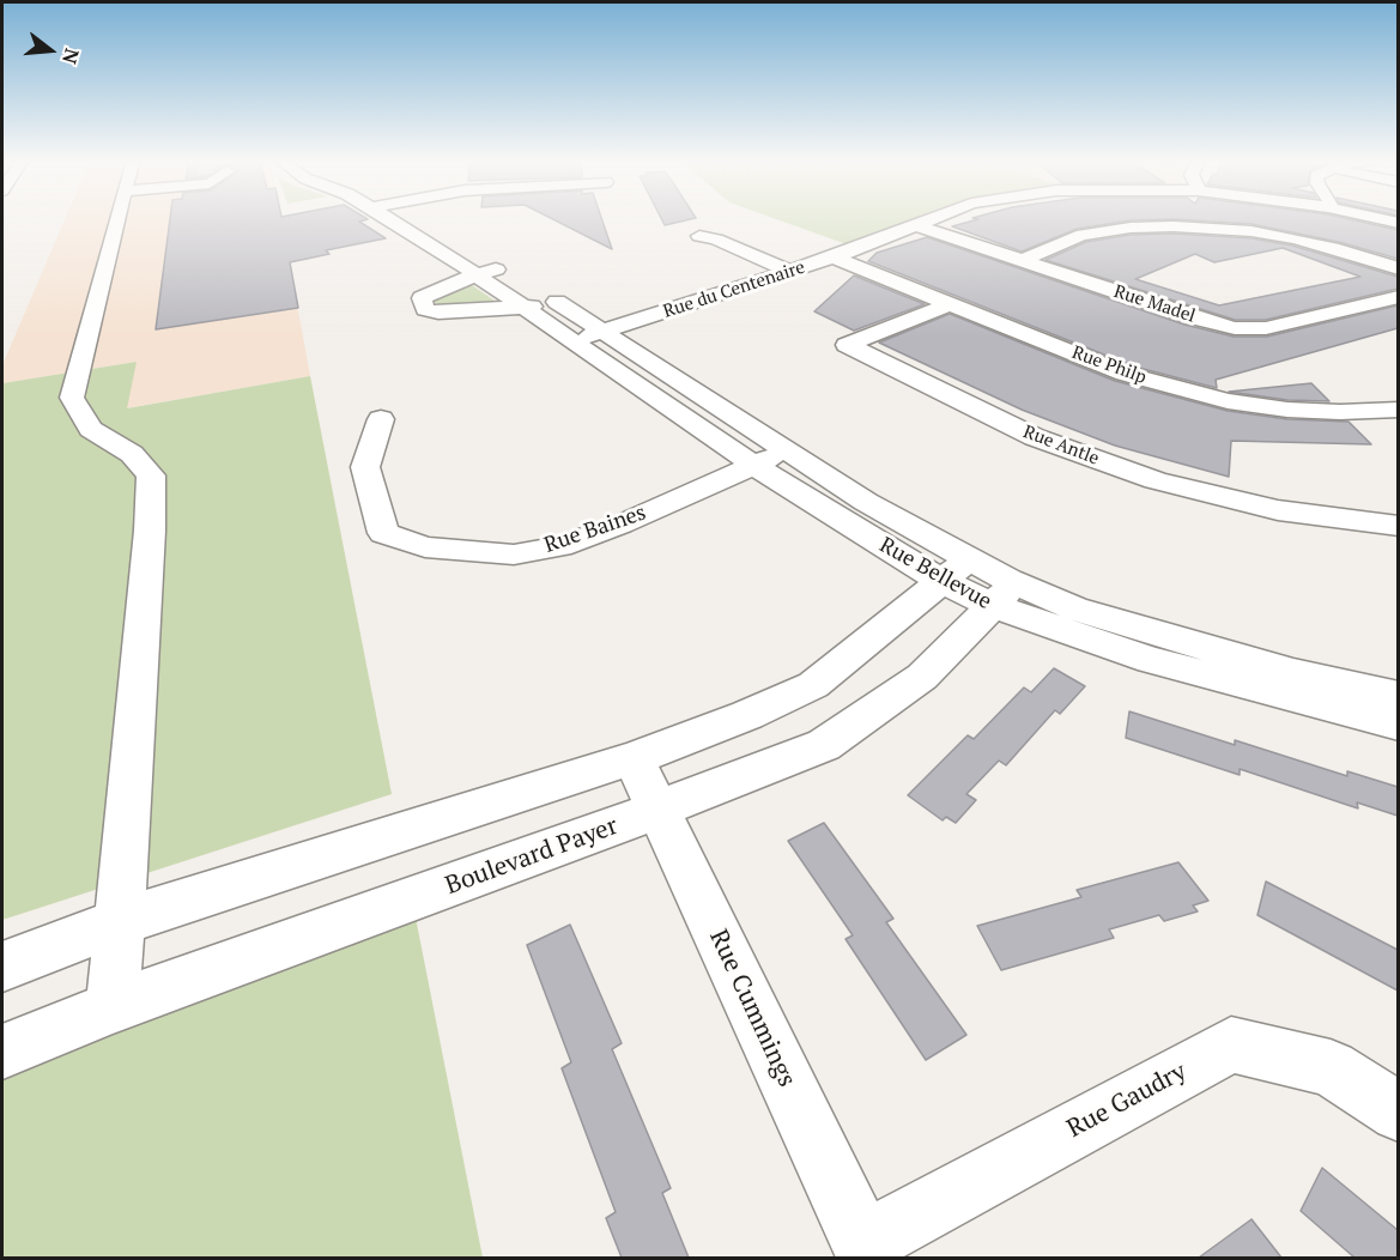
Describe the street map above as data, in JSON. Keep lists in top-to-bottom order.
{
  "streets": {
    "street": [
      "Rue du Centenaire",
      "Rue Madel",
      "Rue Philp",
      "Rue Antle",
      "Rue Baines",
      "Rue Bellevue",
      "Boulevard Payer",
      "Rue Cummings",
      "Rue Gaudry"
    ]
  },
  "crossings": [
    ["Rue du Centenaire", "Rue Madel"],
    ["Rue du Centenaire", "Rue Philp"],
    ["Rue du Centenaire", "Rue Bellevue"],
    ["Rue Philp", "Rue Antle"],
    ["Rue Baines", "Rue Bellevue"],
    ["Rue Bellevue", "Boulevard Payer"],
    ["Boulevard Payer", "Rue Cummings"],
    ["Rue Cummings", "Rue Gaudry"]
  ],
  "north": "right"
}
